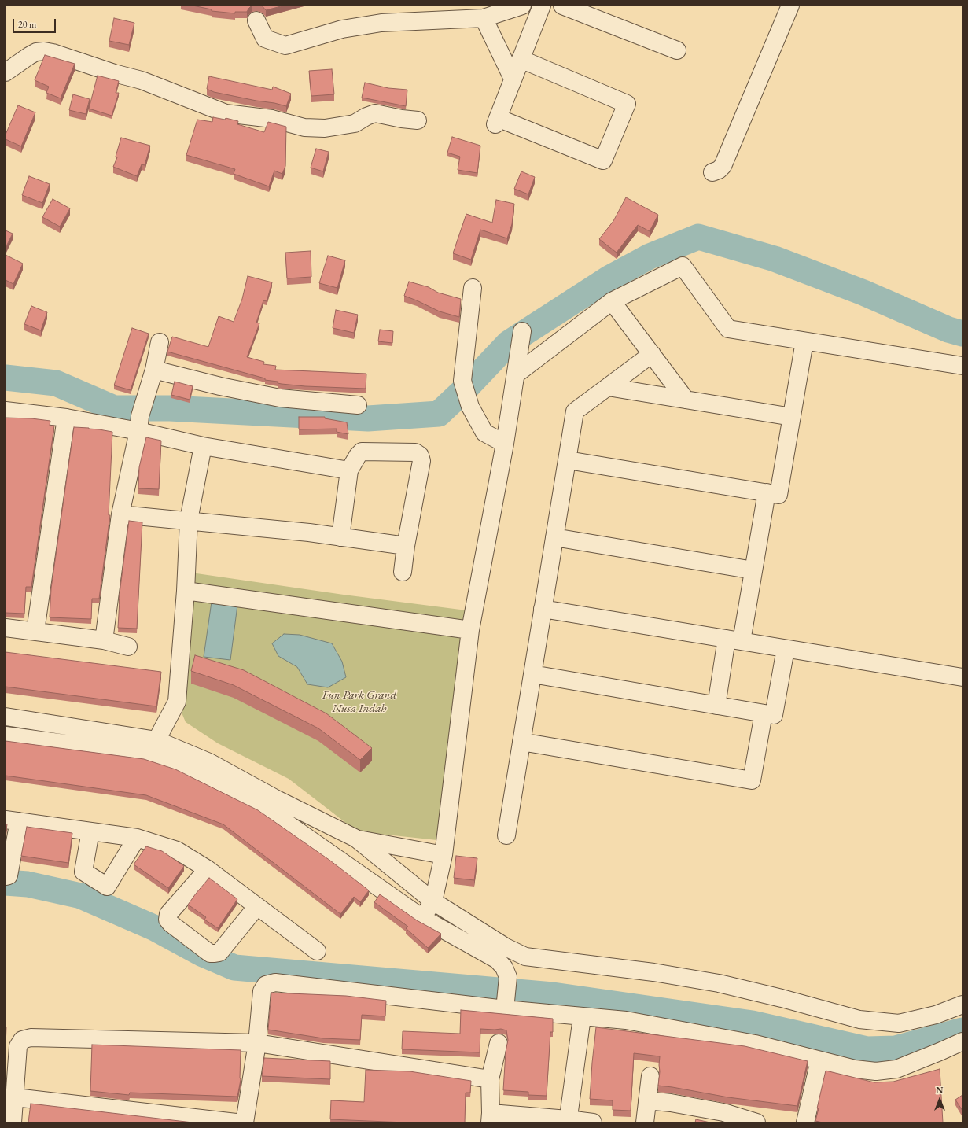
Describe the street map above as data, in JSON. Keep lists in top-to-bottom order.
{
  "parks": ["Fun Park Grand Nusa Indah"],
  "scale_bar": "20 m",
  "north": "top"
}
